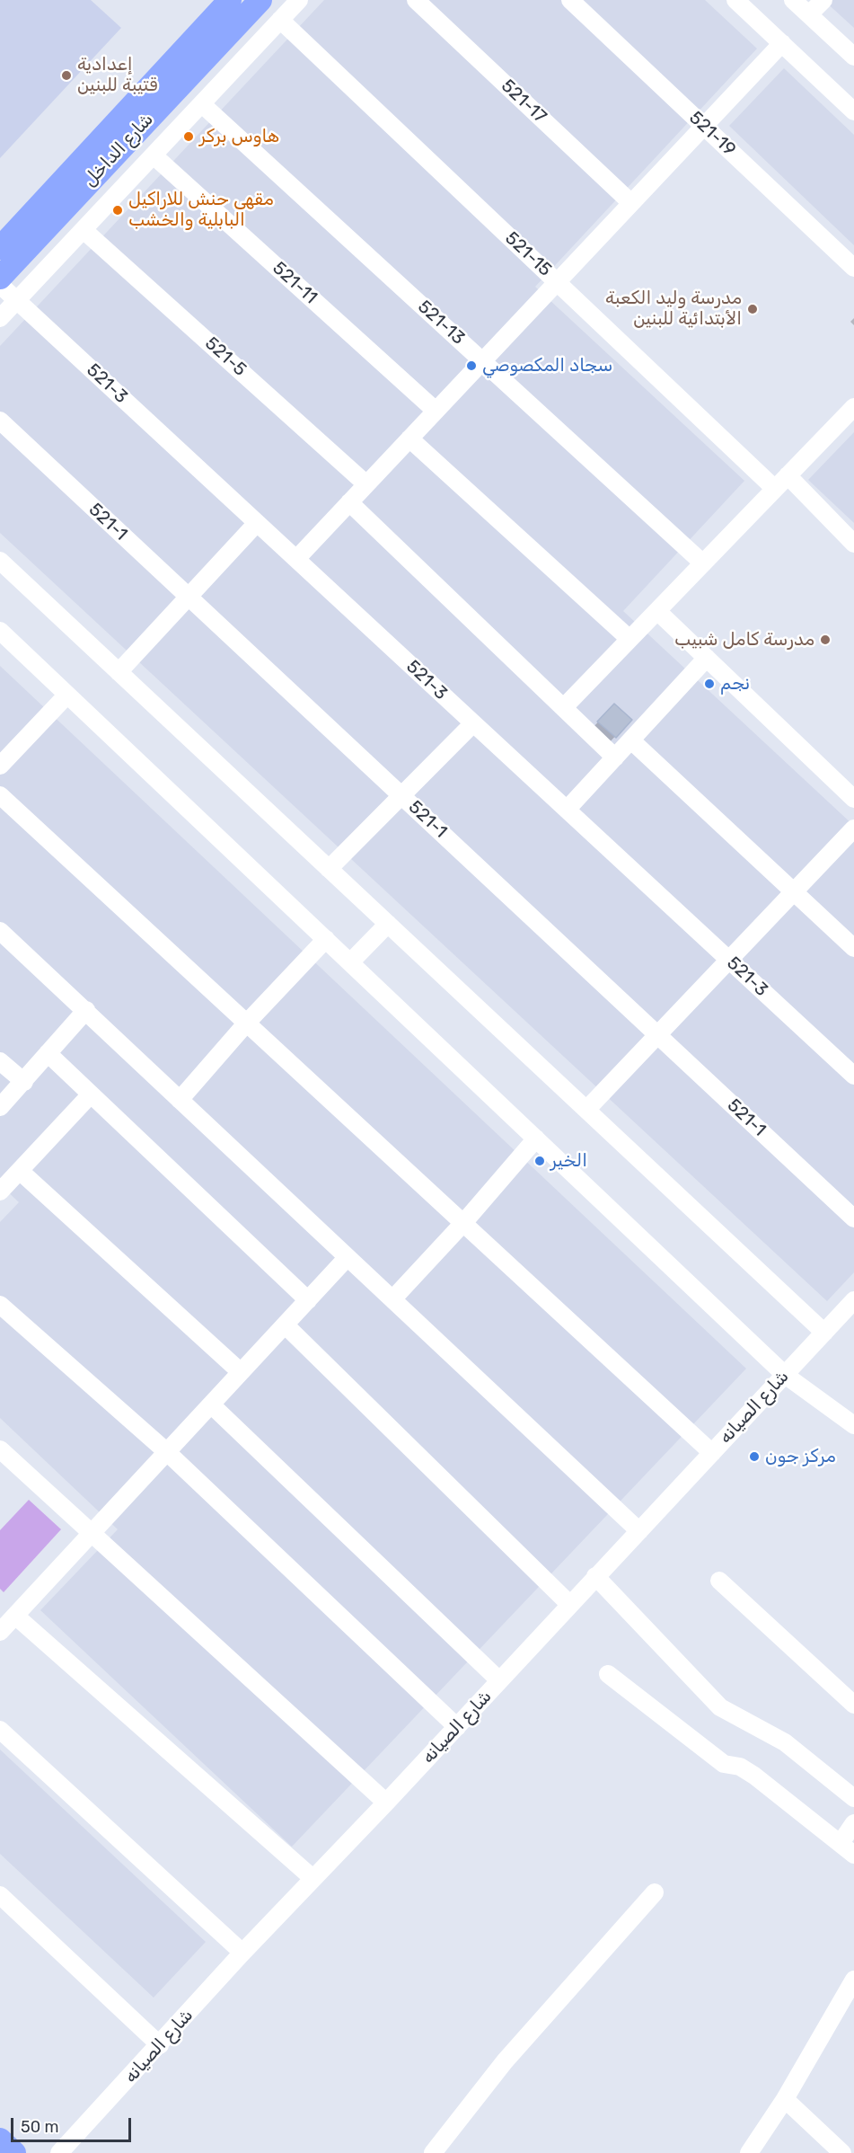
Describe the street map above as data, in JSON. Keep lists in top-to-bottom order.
{
  "streets": {
    "main road": ["شارع الداخل"],
    "street": [
      "521-17",
      "521-19",
      "521-15",
      "521-11",
      "521-13",
      "521-5",
      "521-3",
      "521-1",
      "شارع الصيانه"
    ]
  },
  "places": [
    "إعدادية قتيبة للبنين",
    "هاوس بركر",
    "مقهى حنش للاراكيل البابلية والخشب",
    "مدرسة وليد الكعبة الأبتدائية للبنين",
    "سجاد المكصوصي",
    "مدرسة كامل شبيب",
    "نجم",
    "الخير",
    "مركز جون"
  ],
  "scale_bar": "50 m"
}
